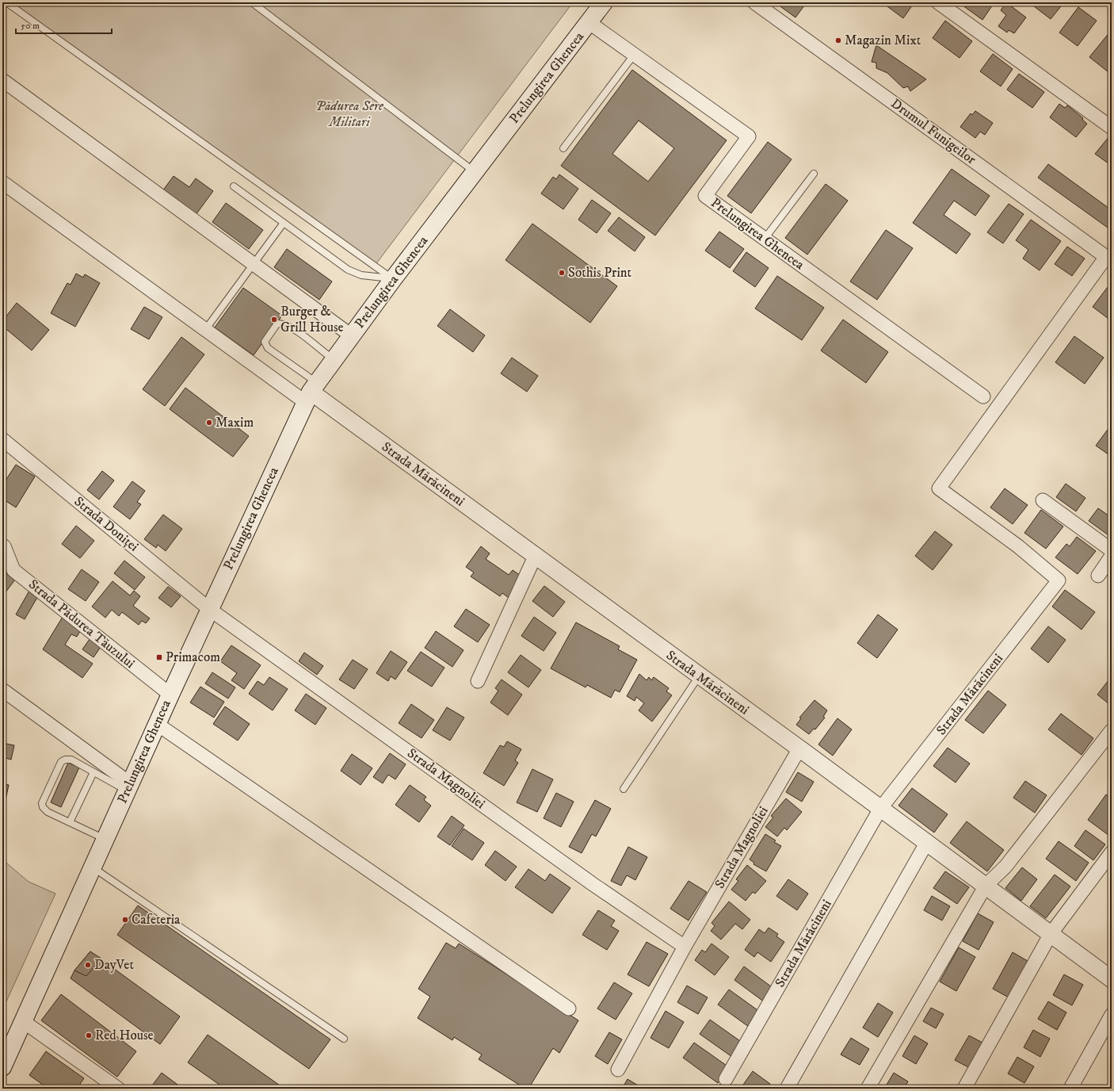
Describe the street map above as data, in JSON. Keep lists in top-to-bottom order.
{
  "streets": {
    "main road": ["Prelungirea Ghencea"],
    "street": [
      "Drumul Funigeilor",
      "Strada Mărăcineni",
      "Strada Doniței",
      "Strada Pădurea Tăuzului",
      "Strada Magnoliei"
    ]
  },
  "crossings": [
    ["Prelungirea Ghencea", "Strada Mărăcineni"],
    ["Prelungirea Ghencea", "Strada Doniței"],
    ["Prelungirea Ghencea", "Strada Pădurea Tăuzului"],
    ["Prelungirea Ghencea", "Strada Magnoliei"],
    ["Drumul Funigeilor", "Strada Mărăcineni"],
    ["Strada Mărăcineni", "Strada Magnoliei"],
    ["Strada Doniței", "Strada Magnoliei"]
  ],
  "parks": ["Pădurea Sere Militari"],
  "places": {
    "other": [
      "Magazin Mixt",
      "Sothis Print",
      "Burger & Grill House",
      "Maxim",
      "Cafeteria",
      "DayVet",
      "Red House"
    ],
    "transit": ["Primacom"]
  },
  "scale_bar": "50 m"
}
